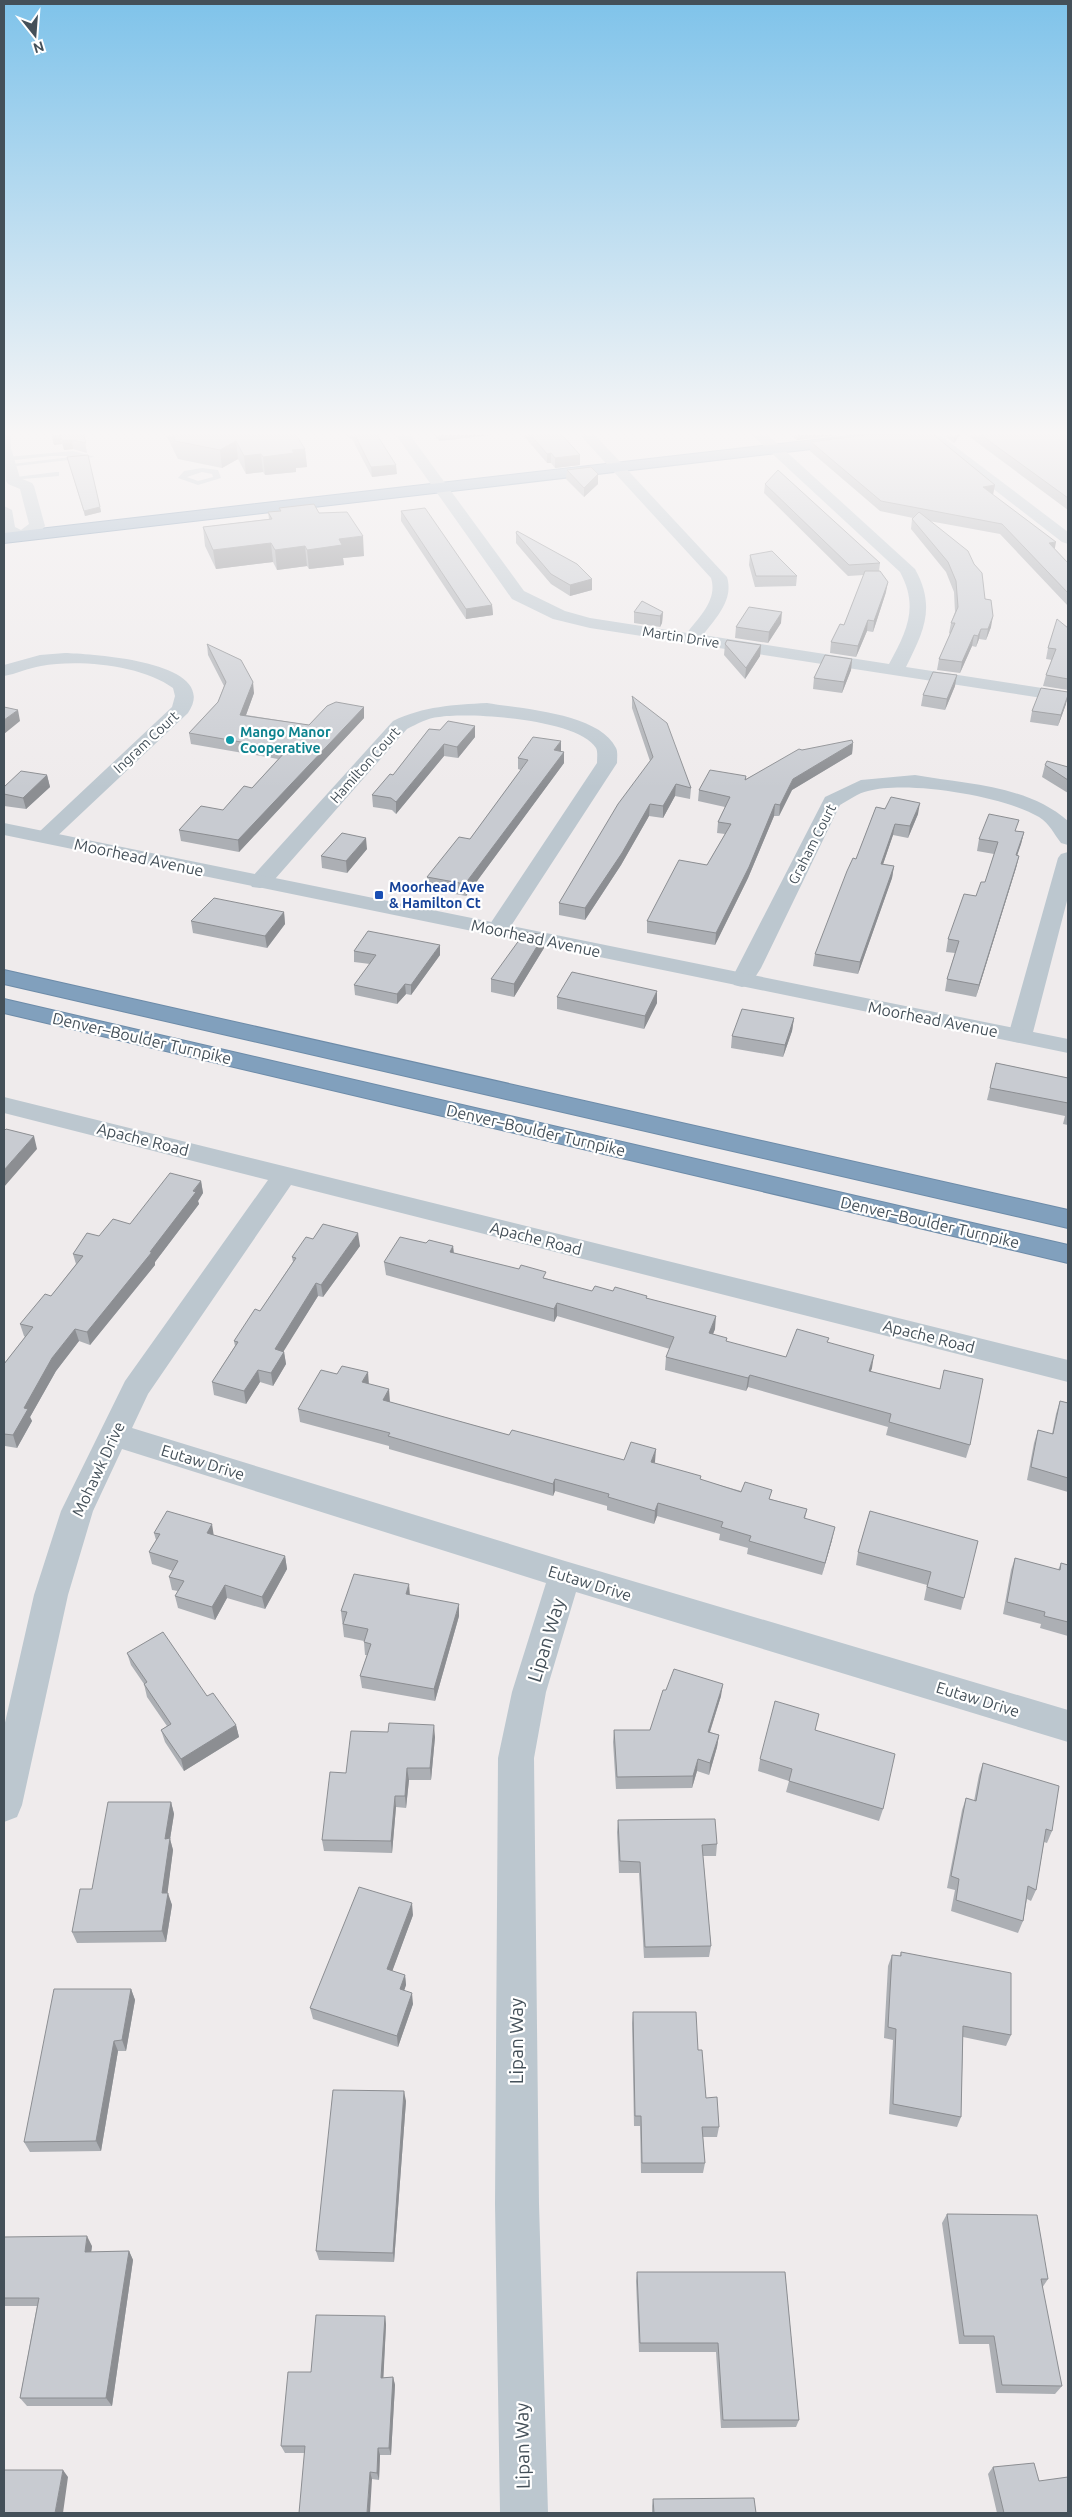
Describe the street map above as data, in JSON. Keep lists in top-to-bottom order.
{
  "streets": {
    "highway": ["Denver–Boulder Turnpike"],
    "street": [
      "Martin Drive",
      "Ingram Court",
      "Hamilton Court",
      "Graham Court",
      "Moorhead Avenue",
      "Apache Road",
      "Eutaw Drive",
      "Mohawk Drive",
      "Lipan Way"
    ]
  },
  "crossings": [
    ["Ingram Court", "Moorhead Avenue"],
    ["Hamilton Court", "Moorhead Avenue"],
    ["Graham Court", "Moorhead Avenue"],
    ["Apache Road", "Mohawk Drive"],
    ["Eutaw Drive", "Mohawk Drive"],
    ["Eutaw Drive", "Lipan Way"]
  ],
  "places": {
    "other": ["Mango Manor Cooperative"],
    "transit": ["Moorhead Ave & Hamilton Ct"]
  },
  "north": "bottom"
}
